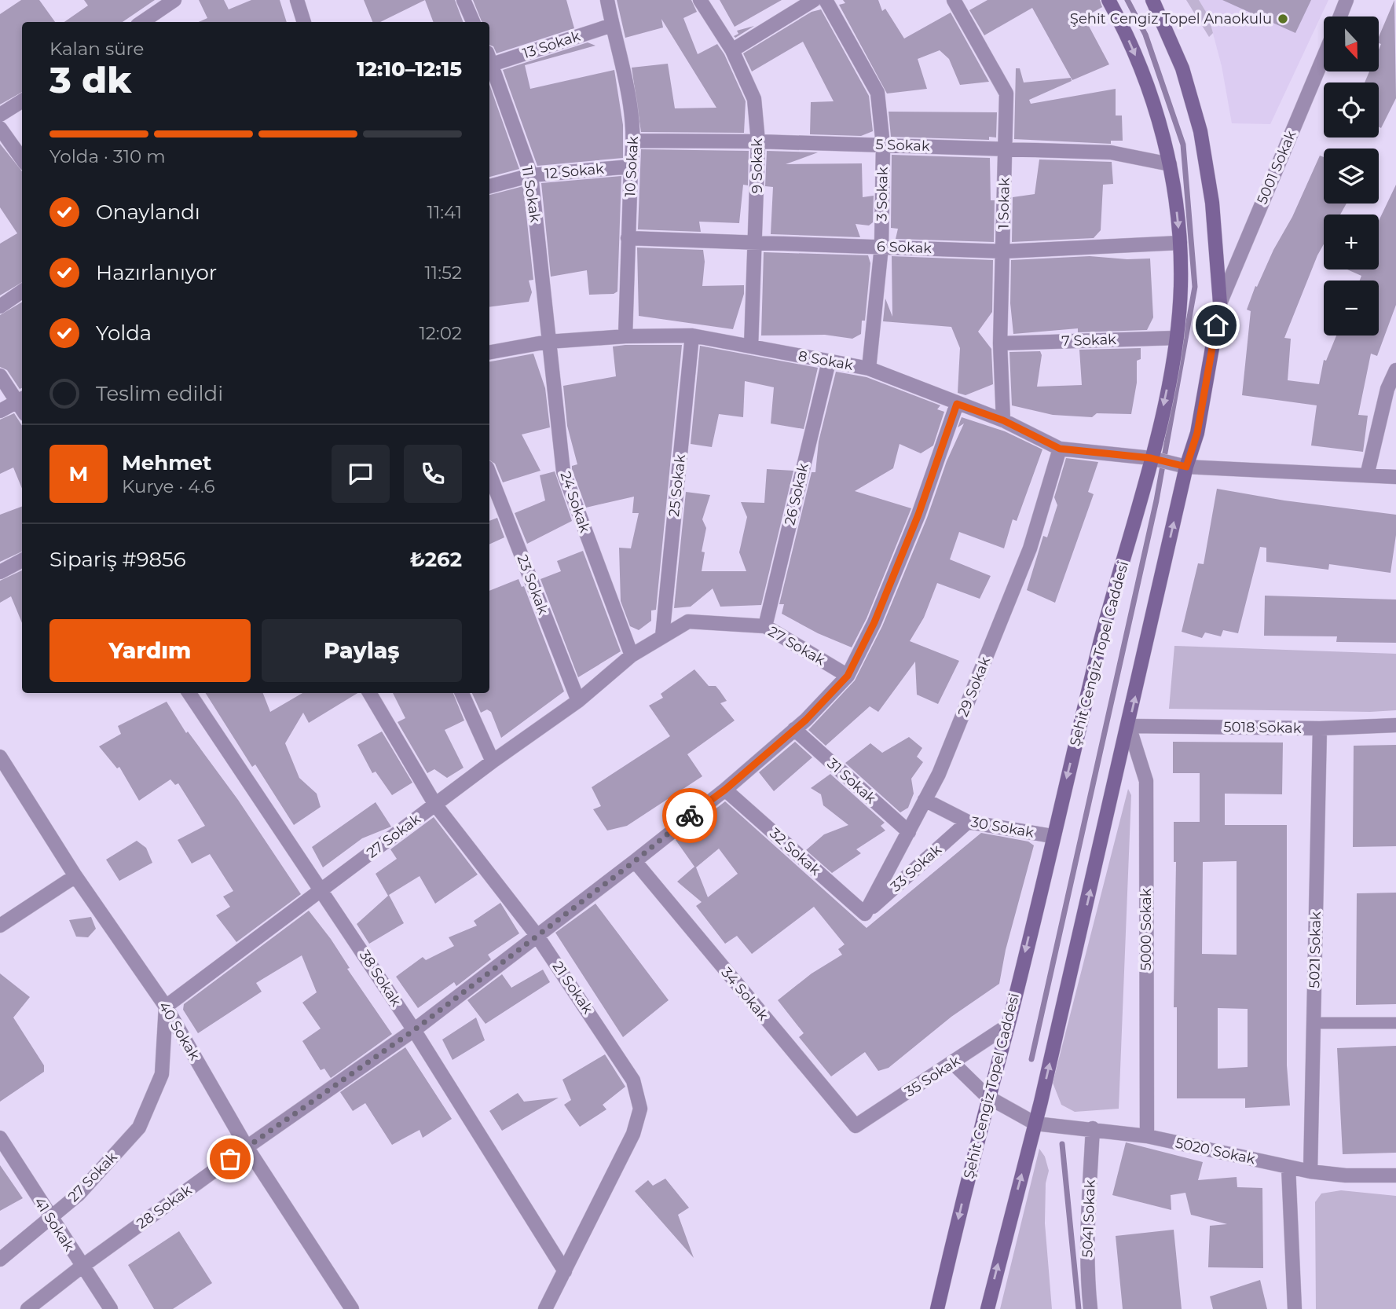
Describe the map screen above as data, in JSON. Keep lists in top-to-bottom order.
{
  "streets": {
    "main road": ["Şehit Cengiz Topel Caddesi"],
    "street": [
      "13 Sokak",
      "5 Sokak",
      "9 Sokak",
      "10 Sokak",
      "5001 Sokak",
      "12 Sokak",
      "11 Sokak",
      "3 Sokak",
      "1 Sokak",
      "6 Sokak",
      "7 Sokak",
      "8 Sokak",
      "25 Sokak",
      "26 Sokak",
      "24 Sokak",
      "23 Sokak",
      "27 Sokak",
      "29 Sokak",
      "5018 Sokak",
      "31 Sokak",
      "30 Sokak",
      "32 Sokak",
      "33 Sokak",
      "5000 Sokak",
      "5021 Sokak",
      "38 Sokak",
      "21 Sokak",
      "34 Sokak",
      "40 Sokak",
      "35 Sokak",
      "5020 Sokak",
      "28 Sokak",
      "5041 Sokak",
      "41 Sokak"
    ]
  },
  "crossings": [
    ["13 Sokak", "10 Sokak"],
    ["13 Sokak", "11 Sokak"],
    ["5 Sokak", "9 Sokak"],
    ["5 Sokak", "10 Sokak"],
    ["5 Sokak", "3 Sokak"],
    ["5 Sokak", "1 Sokak"],
    ["5 Sokak", "Şehit Cengiz Topel Caddesi"],
    ["9 Sokak", "6 Sokak"],
    ["9 Sokak", "8 Sokak"],
    ["10 Sokak", "12 Sokak"],
    ["10 Sokak", "6 Sokak"],
    ["10 Sokak", "8 Sokak"],
    ["12 Sokak", "11 Sokak"],
    ["11 Sokak", "8 Sokak"],
    ["11 Sokak", "24 Sokak"],
    ["3 Sokak", "6 Sokak"],
    ["3 Sokak", "8 Sokak"],
    ["1 Sokak", "6 Sokak"],
    ["1 Sokak", "7 Sokak"],
    ["1 Sokak", "8 Sokak"],
    ["6 Sokak", "Şehit Cengiz Topel Caddesi"],
    ["7 Sokak", "Şehit Cengiz Topel Caddesi"],
    ["8 Sokak", "25 Sokak"],
    ["8 Sokak", "26 Sokak"],
    ["8 Sokak", "24 Sokak"],
    ["8 Sokak", "Şehit Cengiz Topel Caddesi"],
    ["8 Sokak", "29 Sokak"],
    ["8 Sokak", "28 Sokak"],
    ["25 Sokak", "27 Sokak"],
    ["26 Sokak", "27 Sokak"],
    ["24 Sokak", "27 Sokak"],
    ["23 Sokak", "27 Sokak"],
    ["27 Sokak", "38 Sokak"],
    ["27 Sokak", "21 Sokak"],
    ["27 Sokak", "40 Sokak"],
    ["27 Sokak", "28 Sokak"],
    ["27 Sokak", "41 Sokak"],
    ["Şehit Cengiz Topel Caddesi", "30 Sokak"],
    ["Şehit Cengiz Topel Caddesi", "35 Sokak"],
    ["29 Sokak", "31 Sokak"],
    ["29 Sokak", "30 Sokak"],
    ["29 Sokak", "32 Sokak"],
    ["29 Sokak", "33 Sokak"],
    ["5018 Sokak", "5000 Sokak"],
    ["5018 Sokak", "5021 Sokak"],
    ["31 Sokak", "28 Sokak"],
    ["30 Sokak", "33 Sokak"],
    ["32 Sokak", "33 Sokak"],
    ["32 Sokak", "28 Sokak"],
    ["5000 Sokak", "5020 Sokak"],
    ["5021 Sokak", "5020 Sokak"],
    ["38 Sokak", "21 Sokak"],
    ["38 Sokak", "28 Sokak"],
    ["21 Sokak", "28 Sokak"],
    ["34 Sokak", "35 Sokak"],
    ["34 Sokak", "28 Sokak"],
    ["40 Sokak", "28 Sokak"],
    ["5020 Sokak", "5041 Sokak"],
    ["28 Sokak", "41 Sokak"]
  ],
  "places": ["Şehit Cengiz Topel Anaokulu"],
  "north": "bottom",
  "page": {
    "map_buttons": ["+", "−"],
    "heading": ["3 dk", "Kalan süre", "12:10–12:15"],
    "panel": [
      "Mehmet",
      "Kurye · 4.6",
      "Sipariş #9856",
      "₺262"
    ],
    "bar": "Yolda · 310 m",
    "list": [
      ["Onaylandı", "11:41"],
      ["Hazırlanıyor", "11:52"],
      ["Yolda", "12:02"],
      "Teslim edildi"
    ],
    "round": "M",
    "buttons": ["Yardım", "Paylaş"]
  }
}
